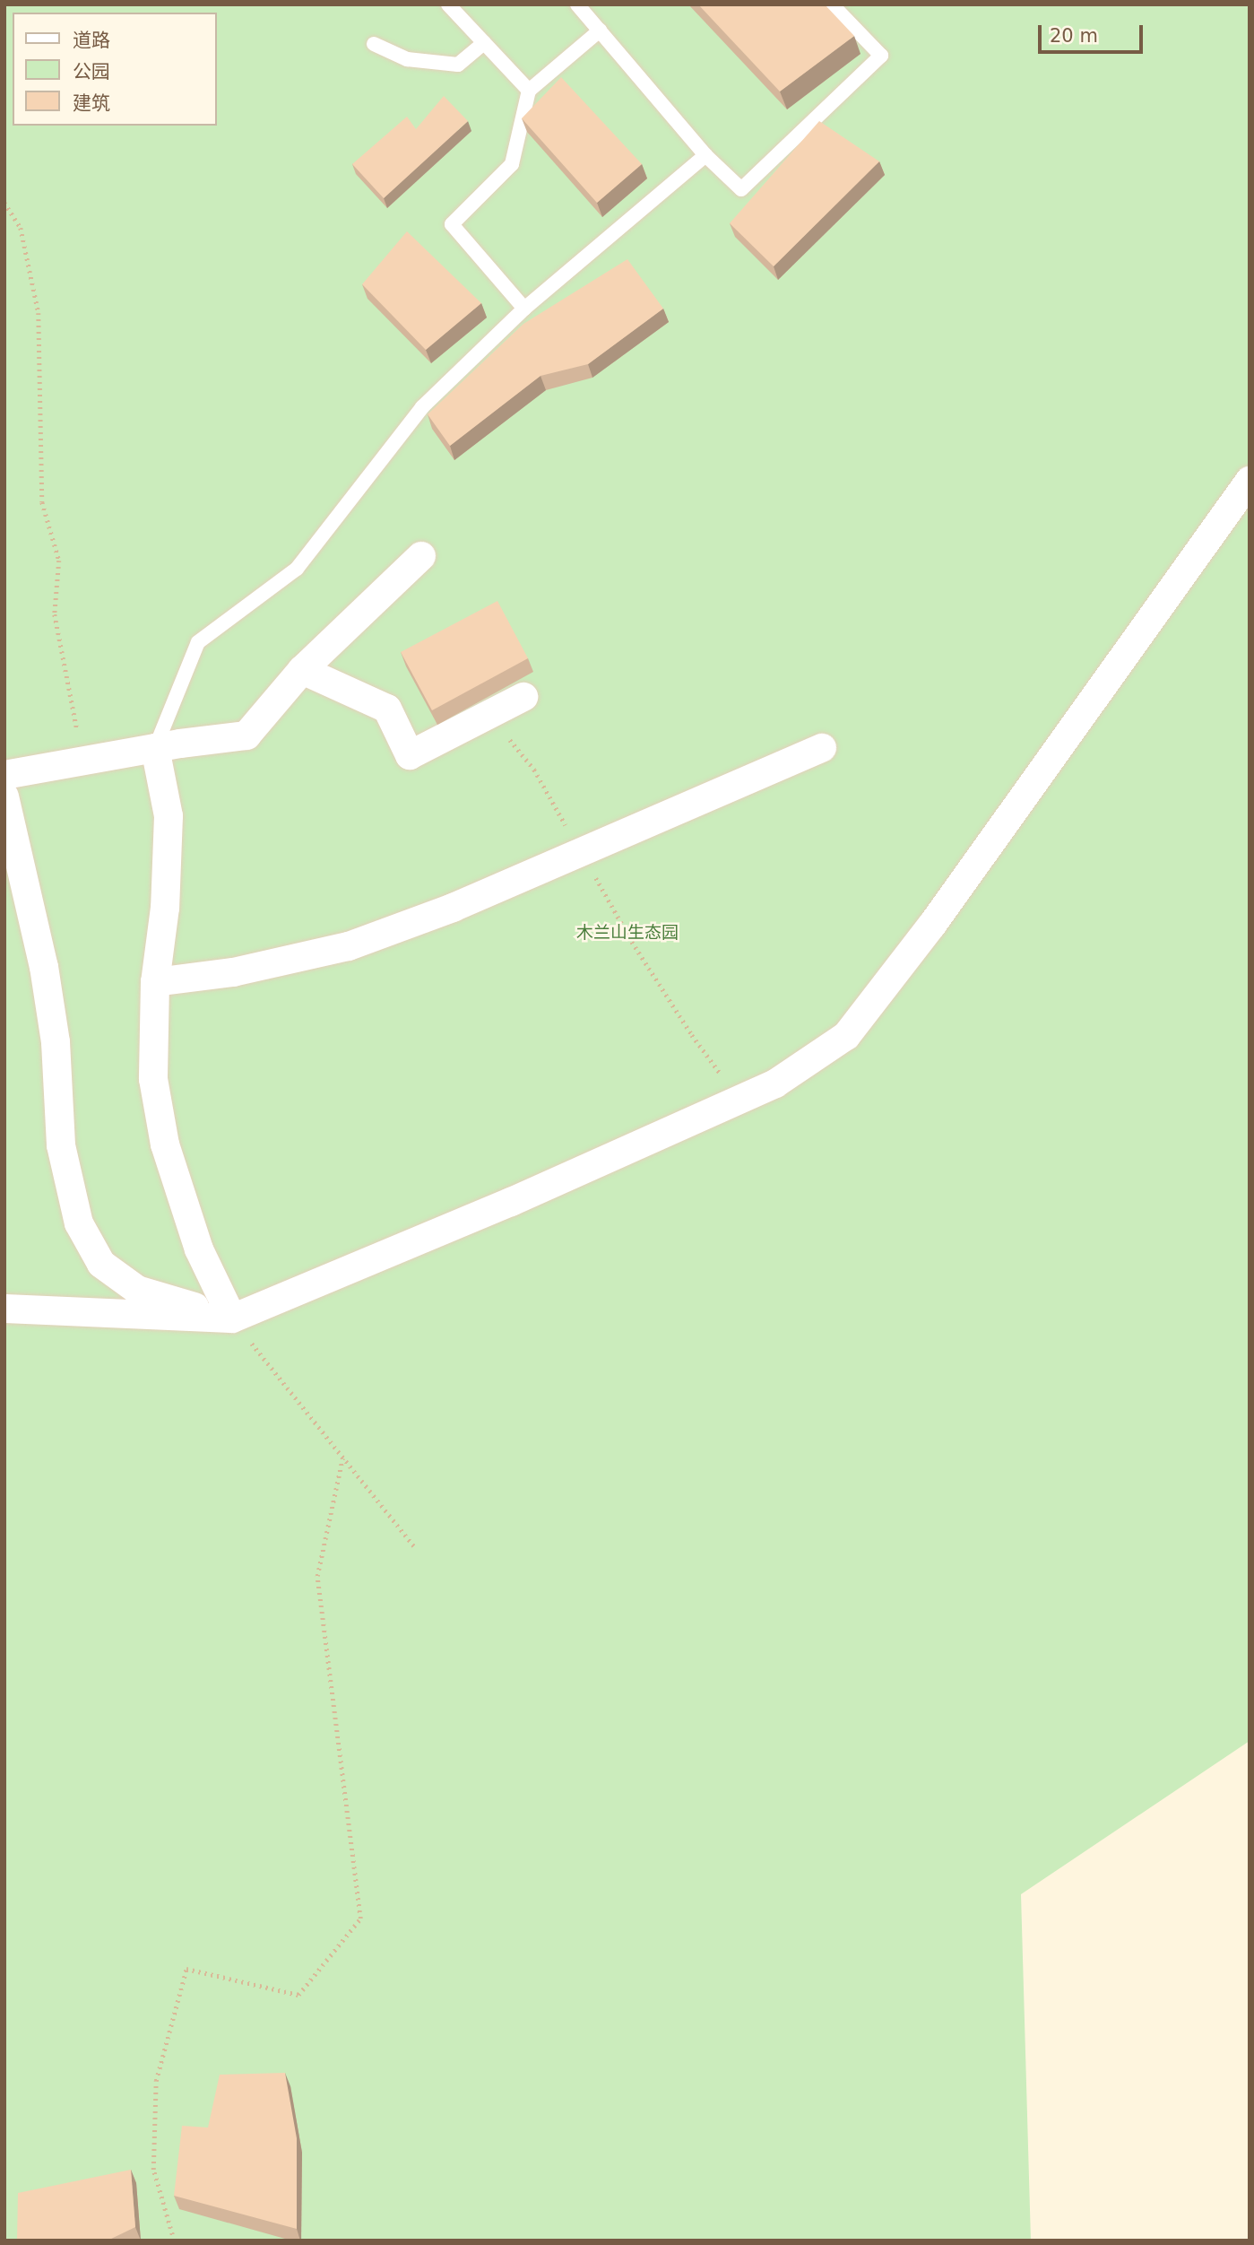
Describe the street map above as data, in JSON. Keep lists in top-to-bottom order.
{
  "parks": ["木兰山生态园"],
  "legend": ["道路", "公园", "建筑"],
  "scale_bar": "20 m"
}
